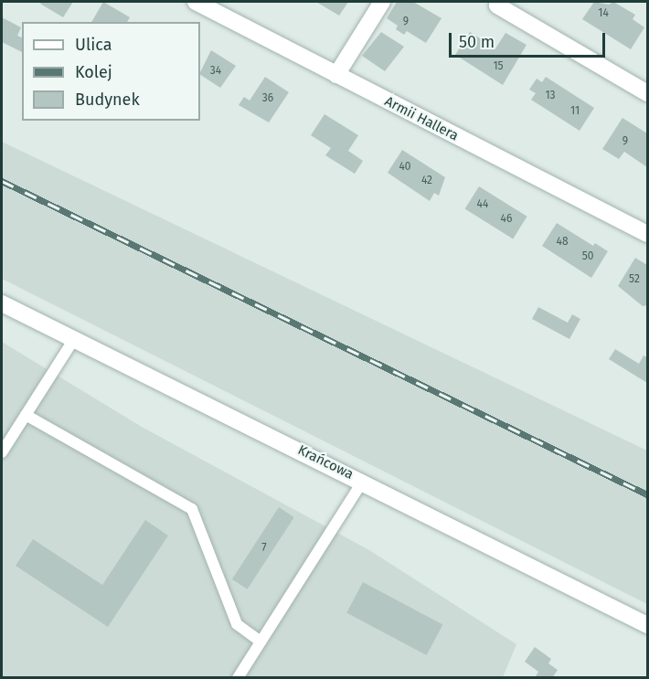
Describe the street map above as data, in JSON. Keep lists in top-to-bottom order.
{
  "streets": {
    "street": ["Armii Hallera", "Krańcowa"]
  },
  "house_numbers": [
    "14",
    "9",
    "15",
    "34",
    "13",
    "36",
    "11",
    "9",
    "40",
    "42",
    "44",
    "46",
    "48",
    "50",
    "52",
    "7"
  ],
  "legend": ["Ulica", "Kolej", "Budynek"],
  "scale_bar": "50 m"
}
